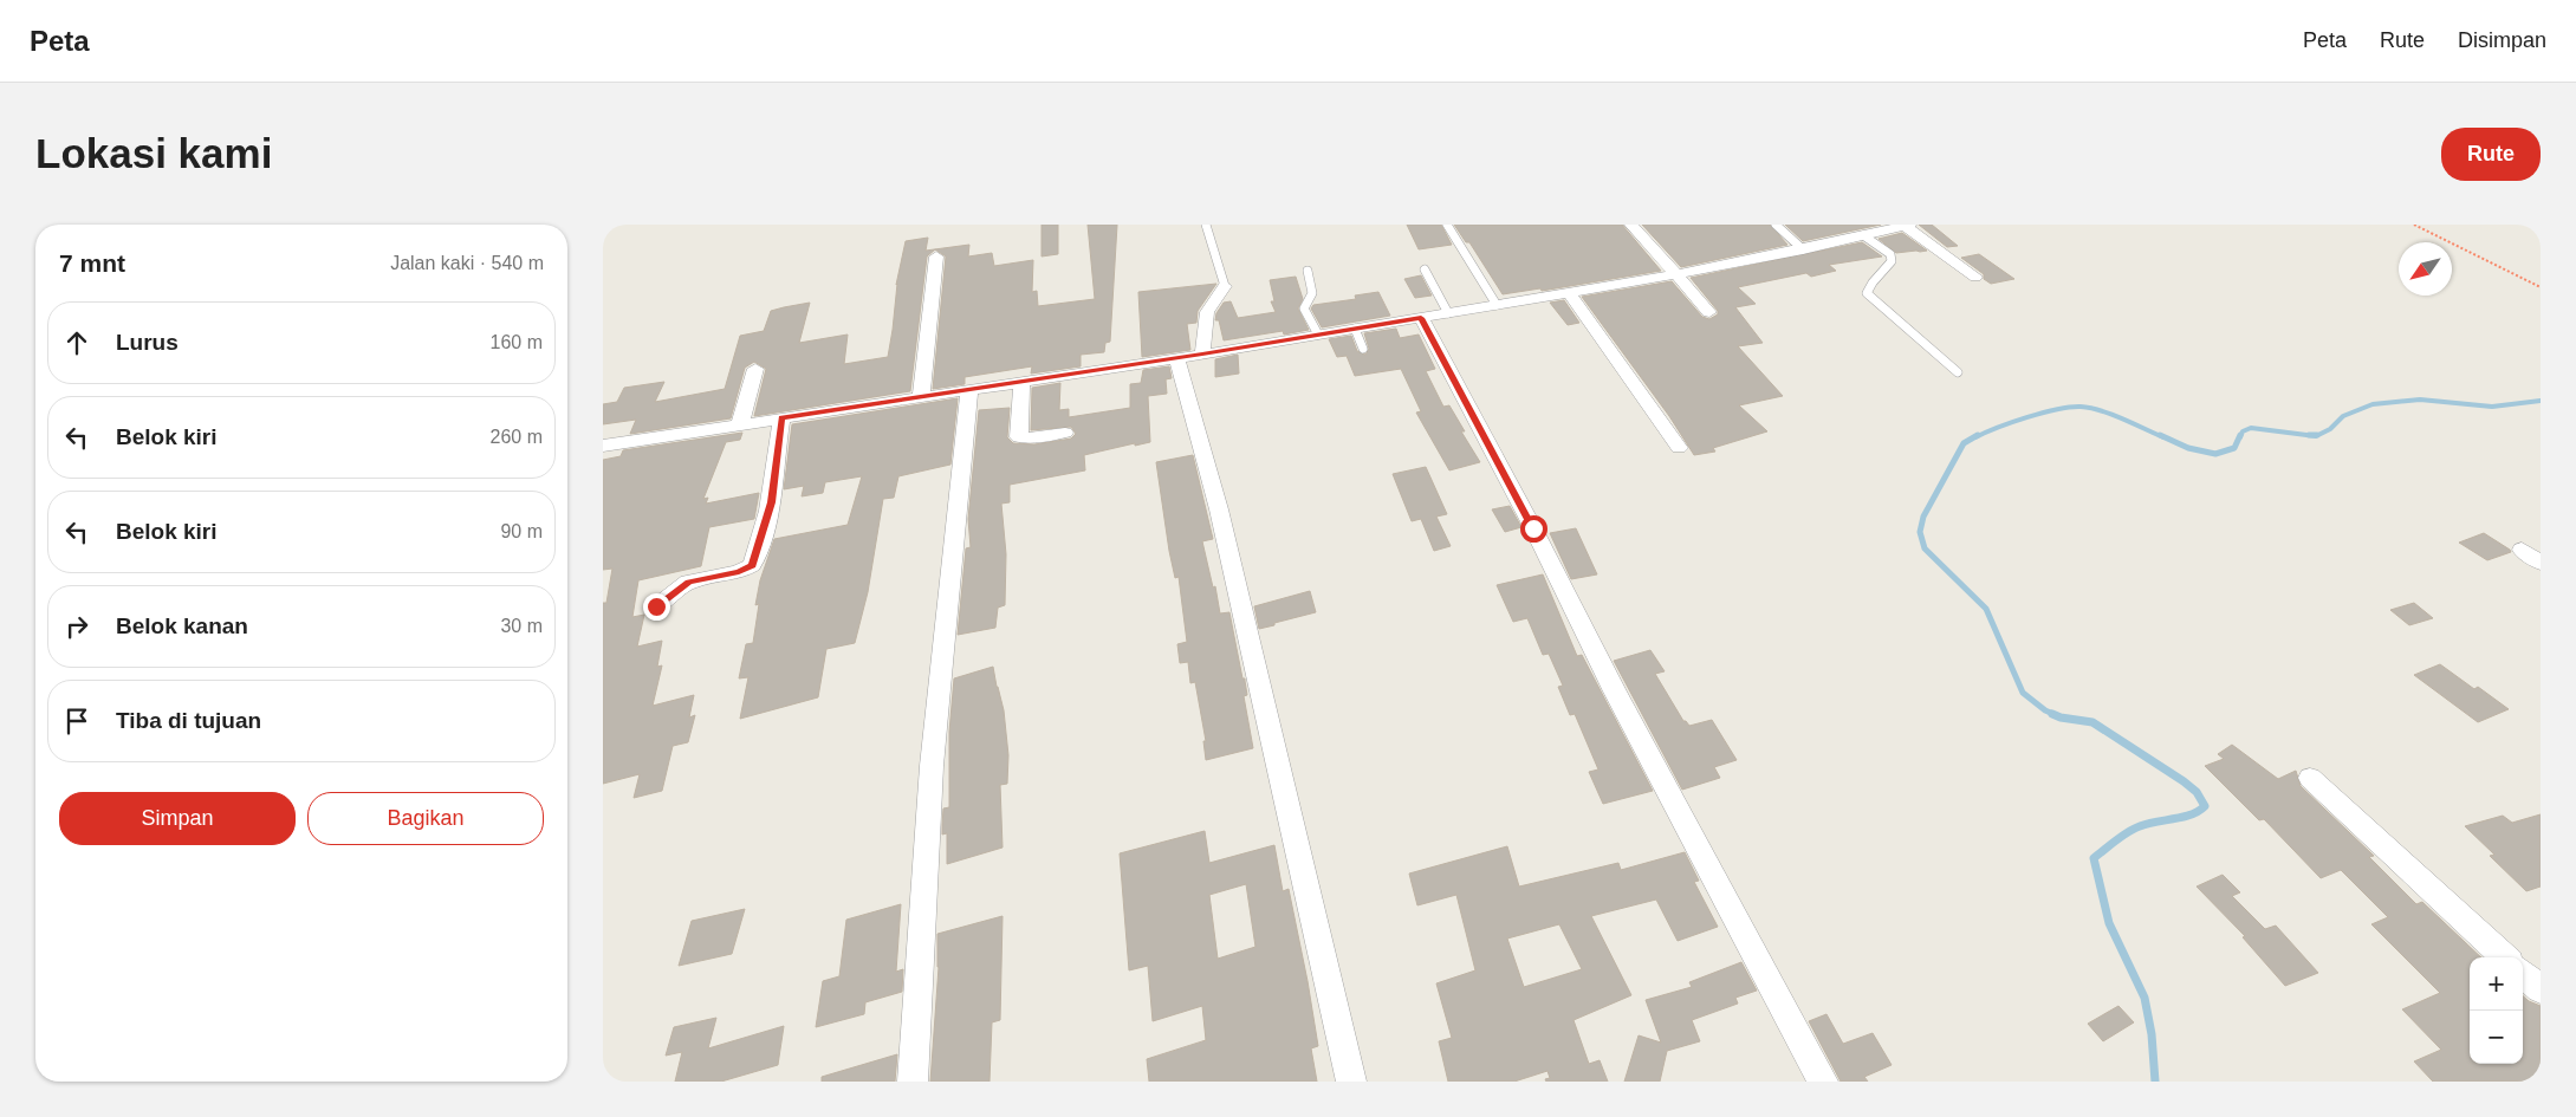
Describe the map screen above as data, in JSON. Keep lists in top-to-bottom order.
{
  "north": "bottom left",
  "page": {
    "header": "Peta",
    "nav": ["Peta", "Rute", "Disimpan"],
    "buttons": [
      "Rute",
      ["Simpan", "Bagikan"]
    ],
    "title": "Lokasi kami",
    "heading": ["7 mnt", "Jalan kaki · 540 m"],
    "list": [
      ["Lurus", "160 m"],
      ["Belok kiri", "260 m"],
      ["Belok kiri", "90 m"],
      ["Belok kanan", "30 m"],
      "Tiba di tujuan"
    ],
    "map_buttons": ["+", "−"]
  }
}
